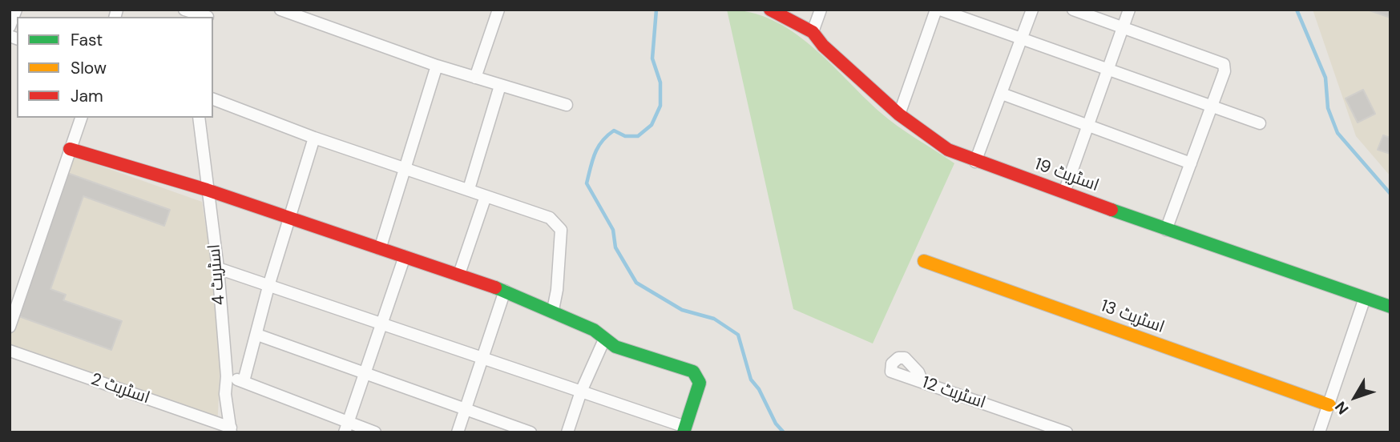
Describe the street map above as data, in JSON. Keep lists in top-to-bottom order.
{
  "streets": {
    "street": [
      "اسٹریٹ 19",
      "اسٹریٹ 4",
      "اسٹریٹ 13",
      "اسٹریٹ 2",
      "اسٹریٹ 12"
    ]
  },
  "crossings": [
    ["اسٹریٹ 4", "اسٹریٹ 2"]
  ],
  "legend": ["Fast", "Slow", "Jam"],
  "north": "bottom left"
}
